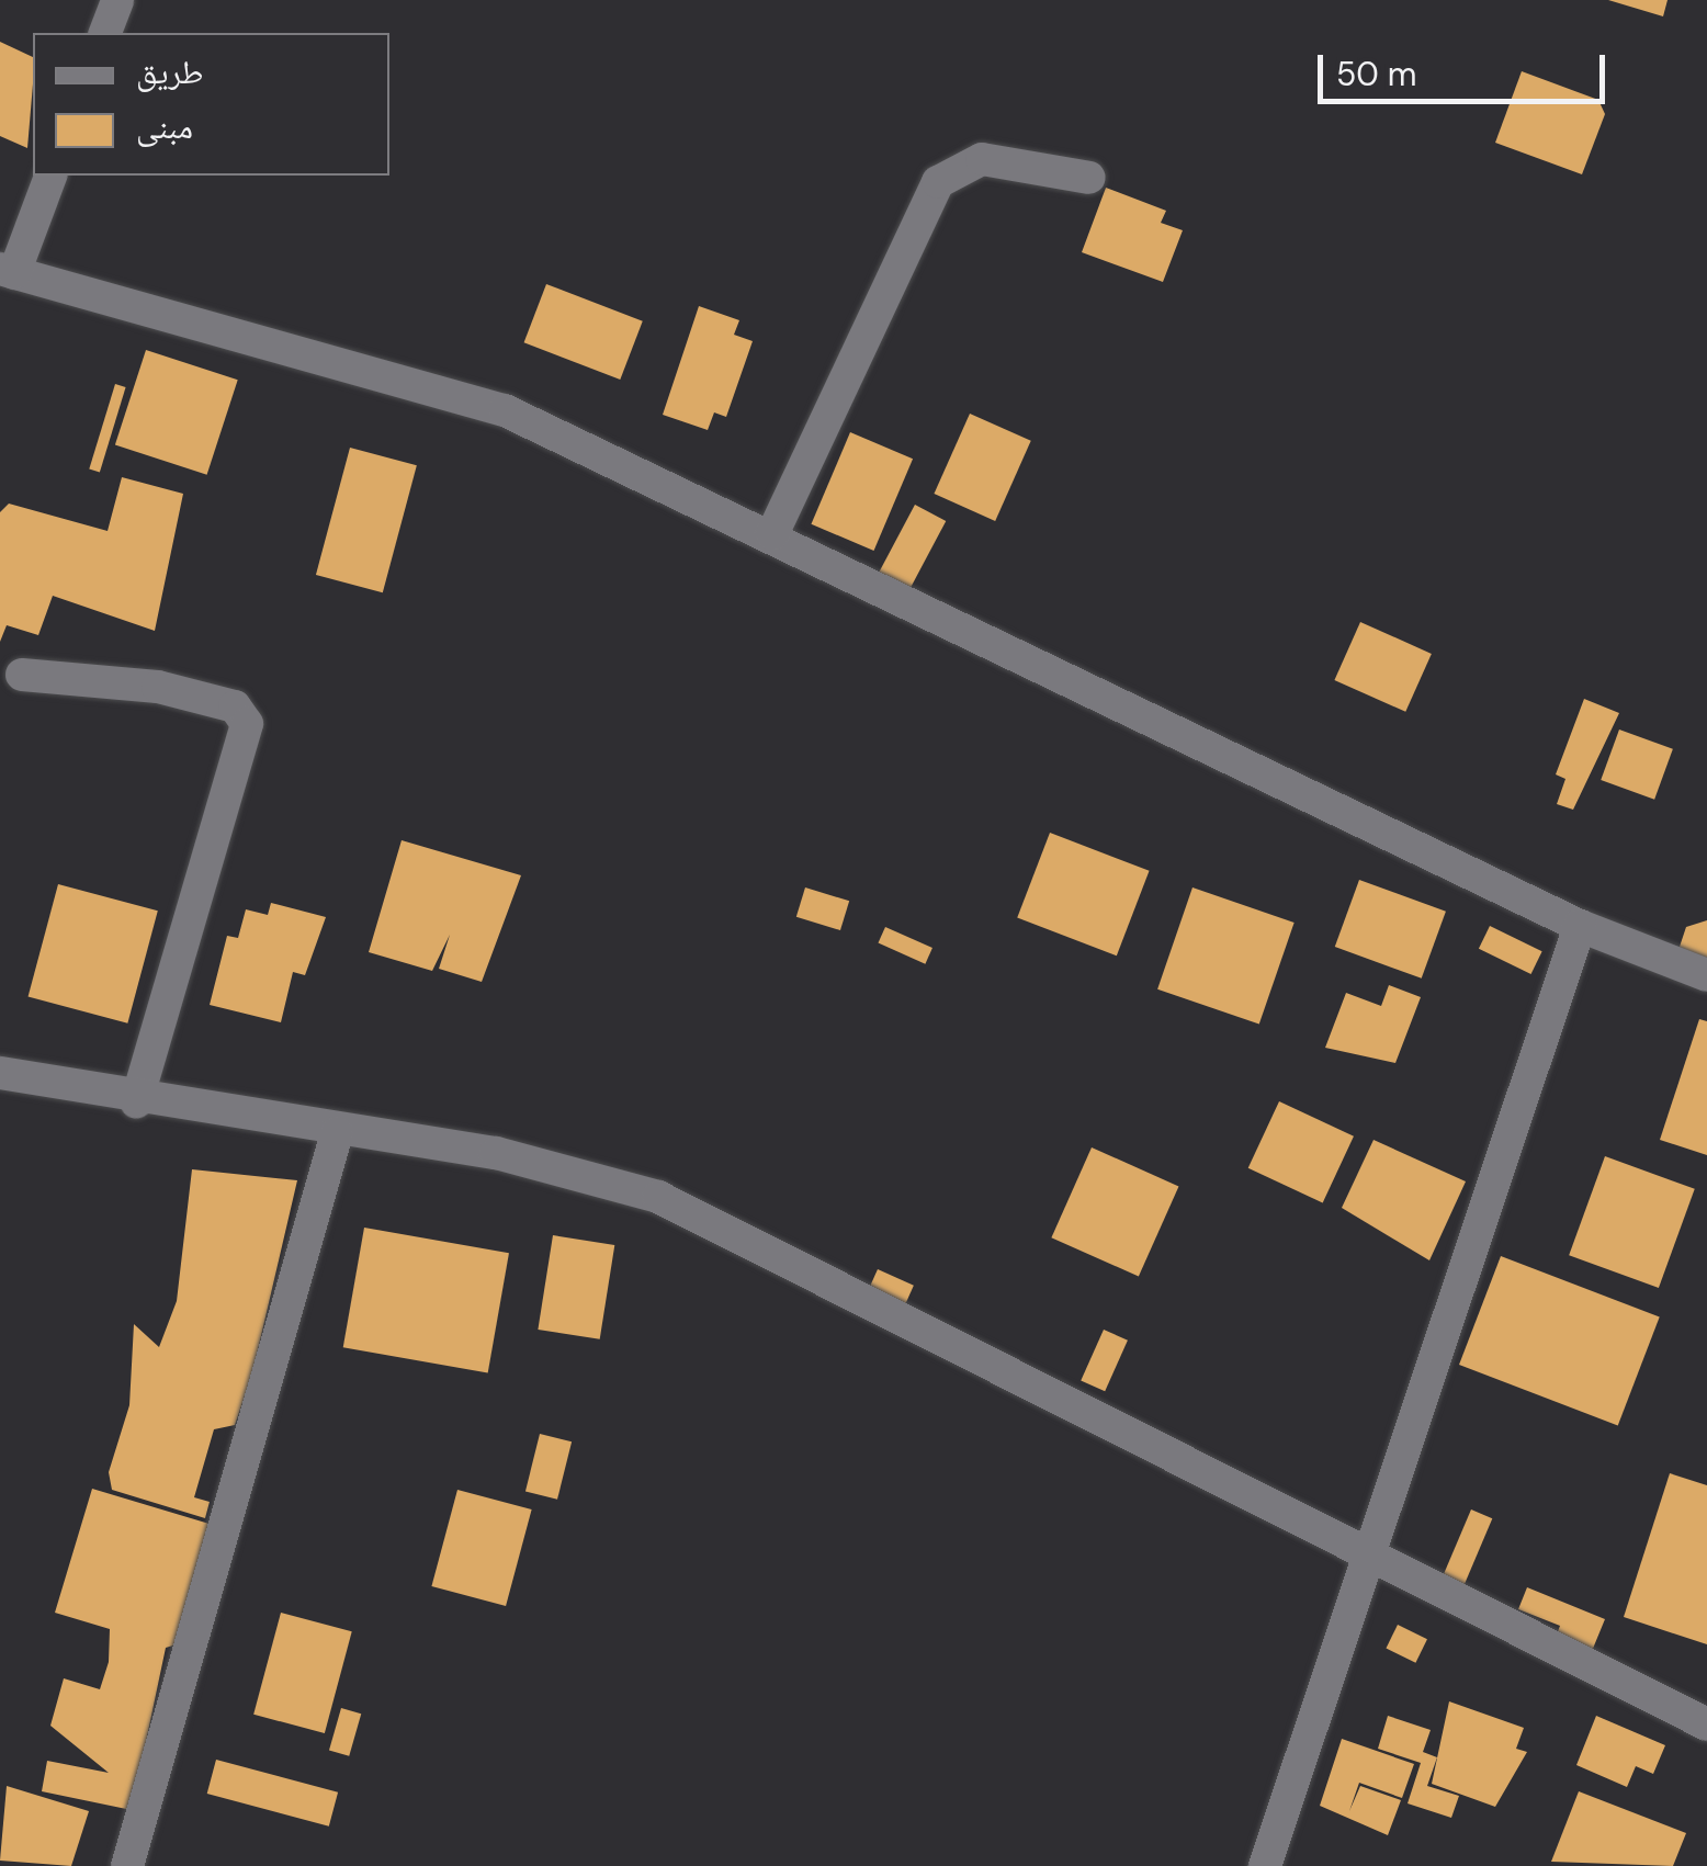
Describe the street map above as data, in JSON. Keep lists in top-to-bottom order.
{
  "legend": ["طريق", "مبنى"],
  "scale_bar": "50 m"
}
